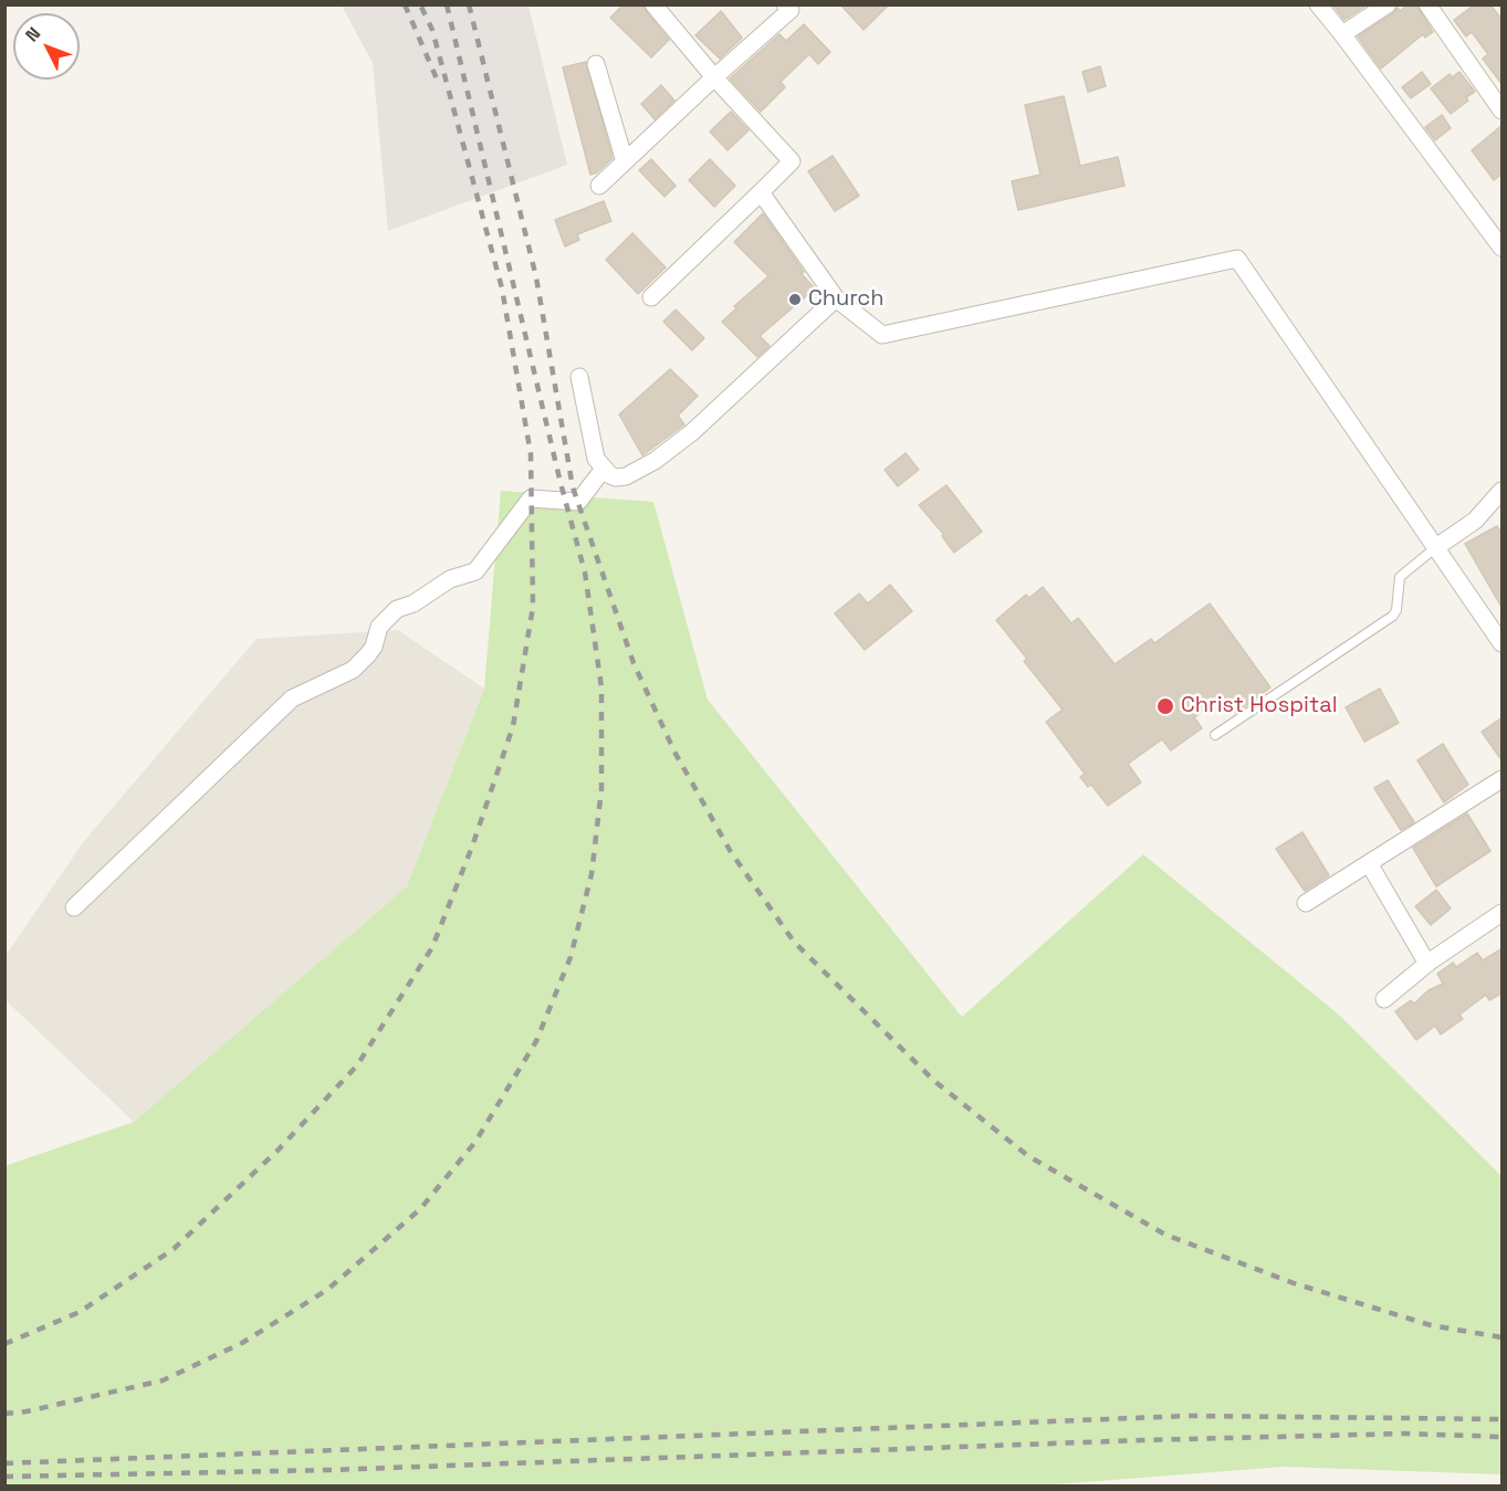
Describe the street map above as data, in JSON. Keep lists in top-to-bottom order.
{
  "places": ["Church", "Christ Hospital"],
  "north": "top left"
}
